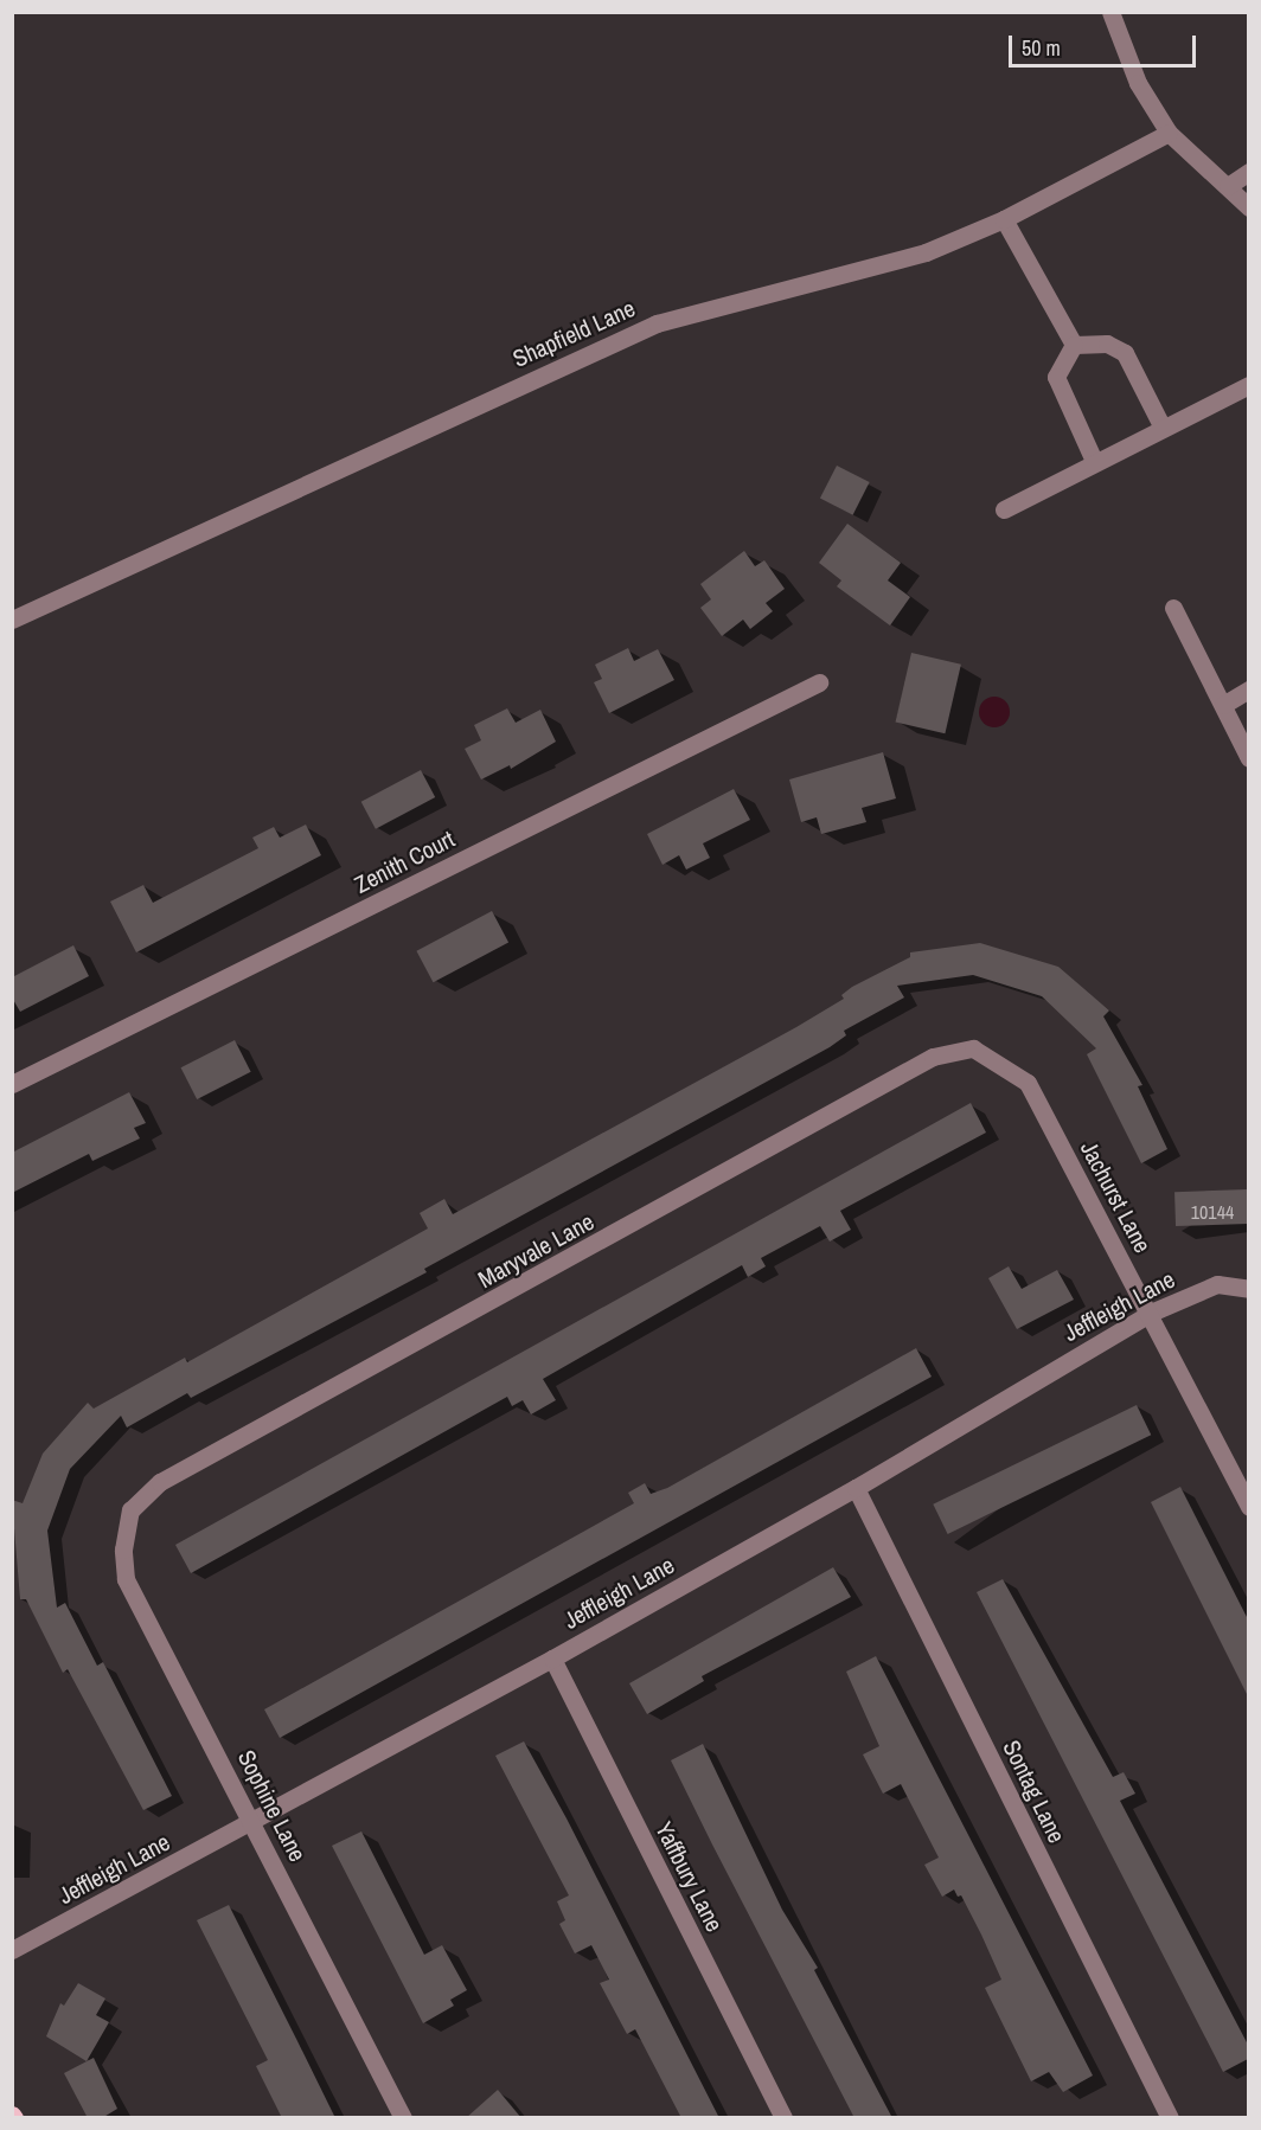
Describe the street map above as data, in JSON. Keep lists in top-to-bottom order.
{
  "streets": {
    "street": [
      "Shapfield Lane",
      "Zenith Court",
      "Jachurst Lane",
      "Maryvale Lane",
      "Jeffleigh Lane",
      "Sontag Lane",
      "Sophine Lane",
      "Yaffbury Lane"
    ]
  },
  "crossings": [
    ["Jachurst Lane", "Maryvale Lane"],
    ["Jachurst Lane", "Jeffleigh Lane"],
    ["Maryvale Lane", "Sophine Lane"],
    ["Jeffleigh Lane", "Sontag Lane"],
    ["Jeffleigh Lane", "Sophine Lane"],
    ["Jeffleigh Lane", "Yaffbury Lane"]
  ],
  "house_numbers": ["10144"],
  "scale_bar": "50 m"
}
